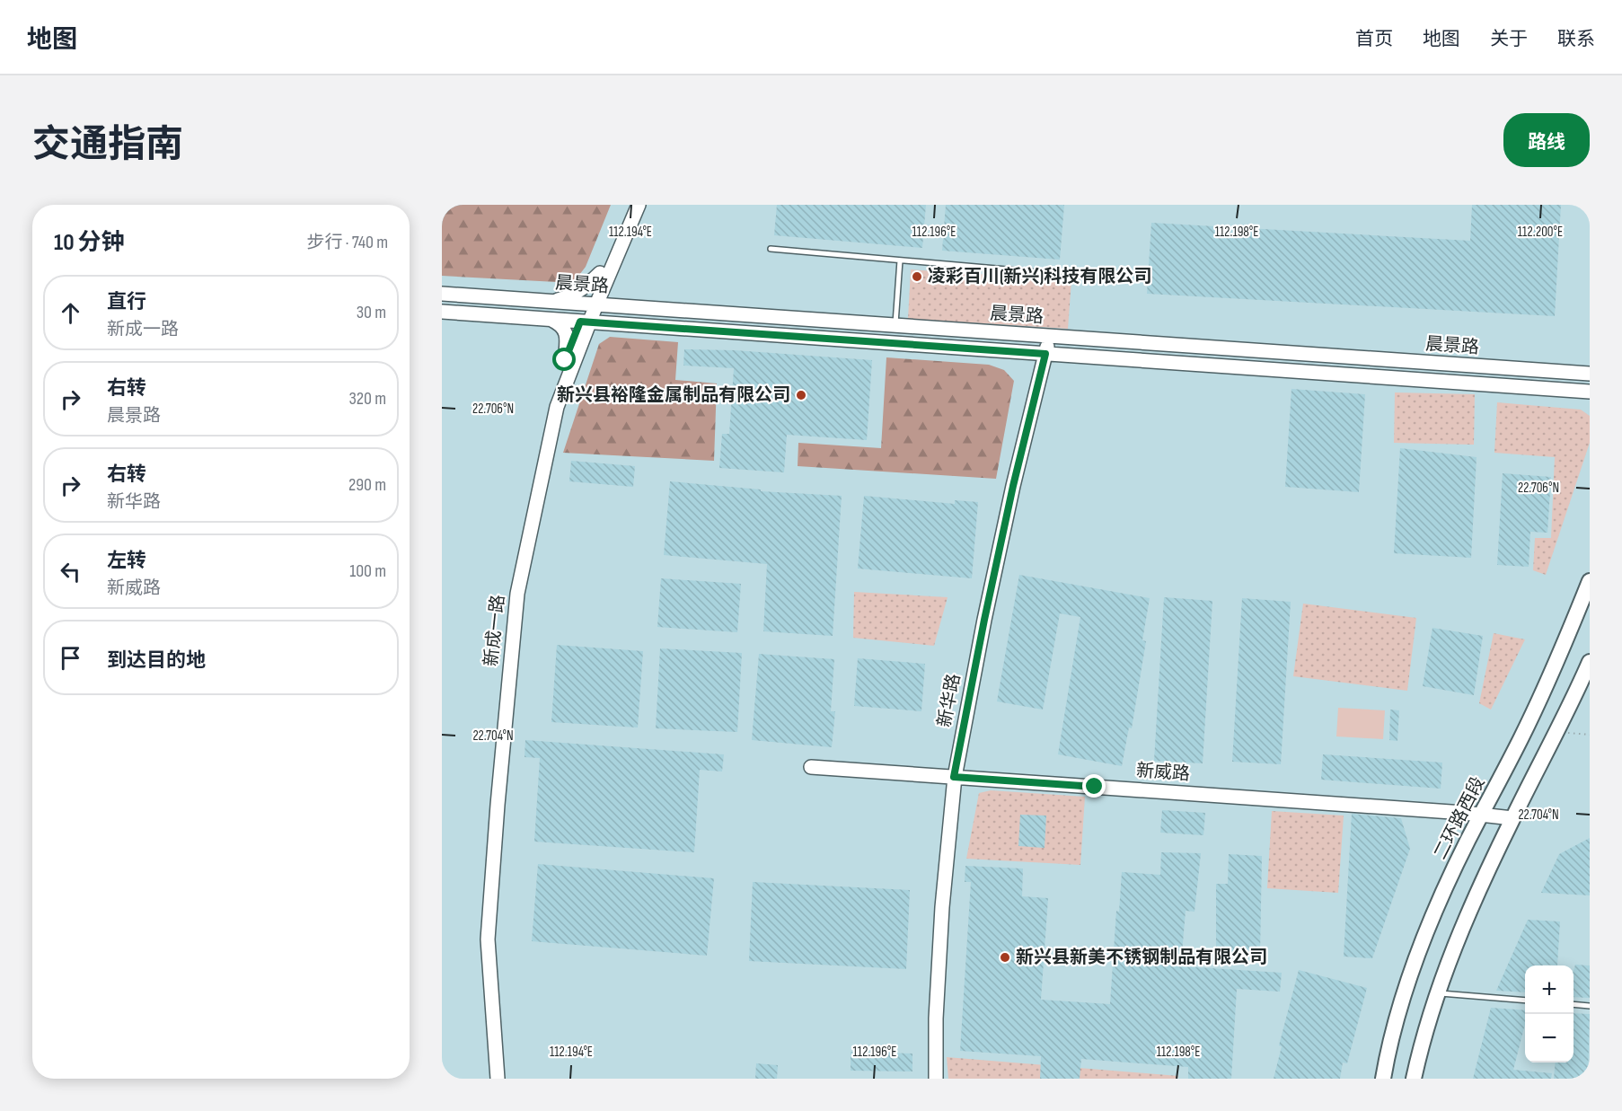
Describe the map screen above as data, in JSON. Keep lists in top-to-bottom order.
{
  "streets": {
    "main road": ["二环路西段"],
    "street": [
      "晨景路",
      "新成一路",
      "新华路",
      "新威路"
    ]
  },
  "crossings": [
    ["晨景路", "新成一路"],
    ["晨景路", "新华路"],
    ["新华路", "新威路"],
    ["新威路", "二环路西段"]
  ],
  "places": ["凌彩百川(新兴)科技有限公司", "新兴县裕隆金属制品有限公司", "新兴县新美不锈钢制品有限公司"],
  "page": {
    "header": "地图",
    "nav": [
      "首页",
      "地图",
      "关于",
      "联系"
    ],
    "title": "交通指南",
    "buttons": "路线",
    "heading": ["10 分钟", "步行 · 740 m"],
    "list": [
      ["直行", "新成一路", "30 m"],
      ["右转", "晨景路", "320 m"],
      ["右转", "新华路", "290 m"],
      ["左转", "新威路", "100 m"],
      "到达目的地"
    ],
    "map_buttons": ["+", "−"]
  },
  "coordinates": [
    "112.194°E",
    "112.196°E",
    "112.198°E",
    "112.200°E",
    "22.706°N",
    "22.704°N"
  ]
}
